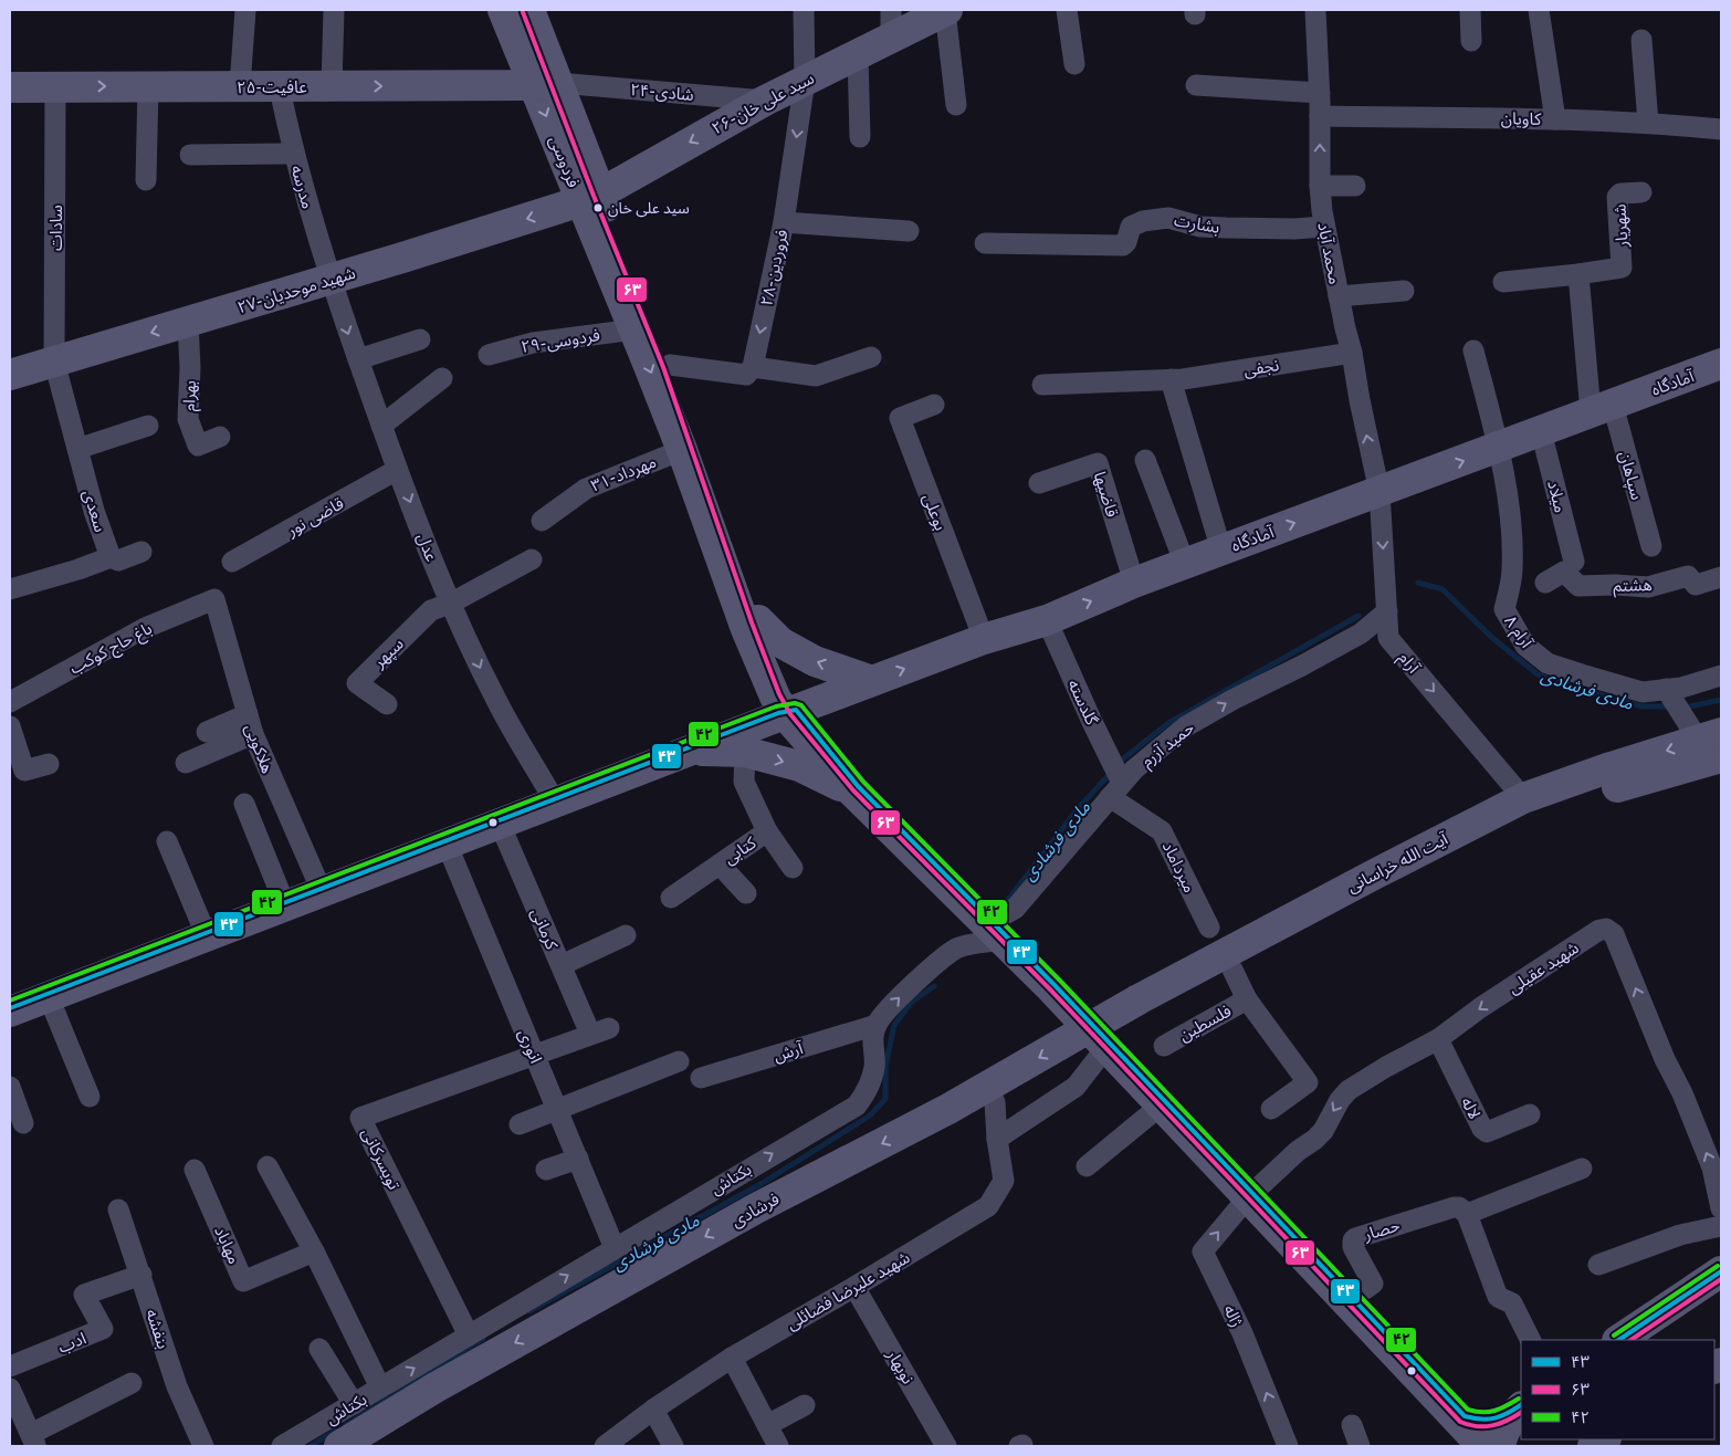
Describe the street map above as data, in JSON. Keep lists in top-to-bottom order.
{
  "streets": {
    "main road": [
      "۲۵-عافیت",
      "۲۶-سید علی خان",
      "فردوسی",
      "۲۷-شهید موحدیان",
      "آمادگاه",
      "آیت الله خراسانی",
      "فرشادی"
    ],
    "street": [
      "۲۴-شادی",
      "کاویان",
      "مدرسه",
      "بشارت",
      "شهریار",
      "سادات",
      "محمد آباد",
      "۲۸-فروردین",
      "۲۹-فردوسی",
      "نجفی",
      "بهرام",
      "۳۱-مهرداد",
      "سپاهان",
      "قاضیها",
      "میلاد",
      "سعدی",
      "بوعلی",
      "قاضی نور",
      "عدل",
      "هشتم",
      "۸ آرام",
      "باغ حاج کوکب",
      "سپهر",
      "آرام",
      "گلدسته",
      "حمید آزرم",
      "هلاکویی",
      "کتابی",
      "میرداماد",
      "کرمانی",
      "شهید عقیلی",
      "فلسطین",
      "انوری",
      "آرش",
      "لاله",
      "تویسرکانی",
      "بکتاش",
      "حصار",
      "مهاباد",
      "شهید علیرضا فضائلی",
      "ژاله",
      "بنفشه",
      "ادب",
      "نوبهار"
    ]
  },
  "crossings": [
    ["۲۵-عافیت", "۲۴-شادی"],
    ["۲۵-عافیت", "فردوسی"],
    ["۲۴-شادی", "۲۶-سید علی خان"],
    ["۲۴-شادی", "فردوسی"],
    ["۲۶-سید علی خان", "فردوسی"],
    ["۲۶-سید علی خان", "۲۸-فروردین"],
    ["۲۶-سید علی خان", "۲۷-شهید موحدیان"],
    ["کاویان", "محمد آباد"],
    ["فردوسی", "۲۷-شهید موحدیان"],
    ["فردوسی", "۲۹-فردوسی"],
    ["فردوسی", "آمادگاه"],
    ["فردوسی", "۳۱-مهرداد"],
    ["مدرسه", "۲۷-شهید موحدیان"],
    ["مدرسه", "عدل"],
    ["بشارت", "محمد آباد"],
    ["سادات", "۲۷-شهید موحدیان"],
    ["سادات", "سعدی"],
    ["محمد آباد", "نجفی"],
    ["محمد آباد", "آمادگاه"],
    ["محمد آباد", "آرام"],
    ["۲۷-شهید موحدیان", "بهرام"],
    ["۲۷-شهید موحدیان", "سعدی"],
    ["۲۷-شهید موحدیان", "عدل"],
    ["آمادگاه", "سپاهان"],
    ["آمادگاه", "قاضیها"],
    ["آمادگاه", "میلاد"],
    ["آمادگاه", "بوعلی"],
    ["آمادگاه", "۸ آرام"],
    ["آمادگاه", "آرام"],
    ["آمادگاه", "گلدسته"],
    ["قاضی نور", "عدل"],
    ["عدل", "سپهر"],
    ["باغ حاج کوکب", "هلاکویی"],
    ["آرام", "حمید آزرم"],
    ["آرام", "آیت الله خراسانی"],
    ["گلدسته", "حمید آزرم"],
    ["گلدسته", "میرداماد"],
    ["حمید آزرم", "میرداماد"],
    ["آیت الله خراسانی", "فرشادی"],
    ["کرمانی", "انوری"],
    ["کرمانی", "تویسرکانی"],
    ["شهید عقیلی", "لاله"],
    ["شهید عقیلی", "ژاله"],
    ["انوری", "تویسرکانی"],
    ["انوری", "بکتاش"],
    ["آرش", "بکتاش"],
    ["تویسرکانی", "بکتاش"],
    ["فرشادی", "شهید علیرضا فضائلی"],
    ["شهید علیرضا فضائلی", "نوبهار"],
    ["بنفشه", "ادب"]
  ],
  "one_way": [
    "۲۵-عافیت",
    "۲۶-سید علی خان",
    "۲۸-فروردین",
    "۲۷-شهید موحدیان",
    "آمادگاه",
    "عدل",
    "آرام",
    "حمید آزرم",
    "فرشادی",
    "ژاله"
  ],
  "water": ["مادی فرشادی"],
  "places": ["سید علی خان"],
  "lines": ["transit line ۶۳", "transit line ۴۲", "transit line ۴۳"],
  "legend": ["۴۳", "۶۳", "۴۲"]
}
